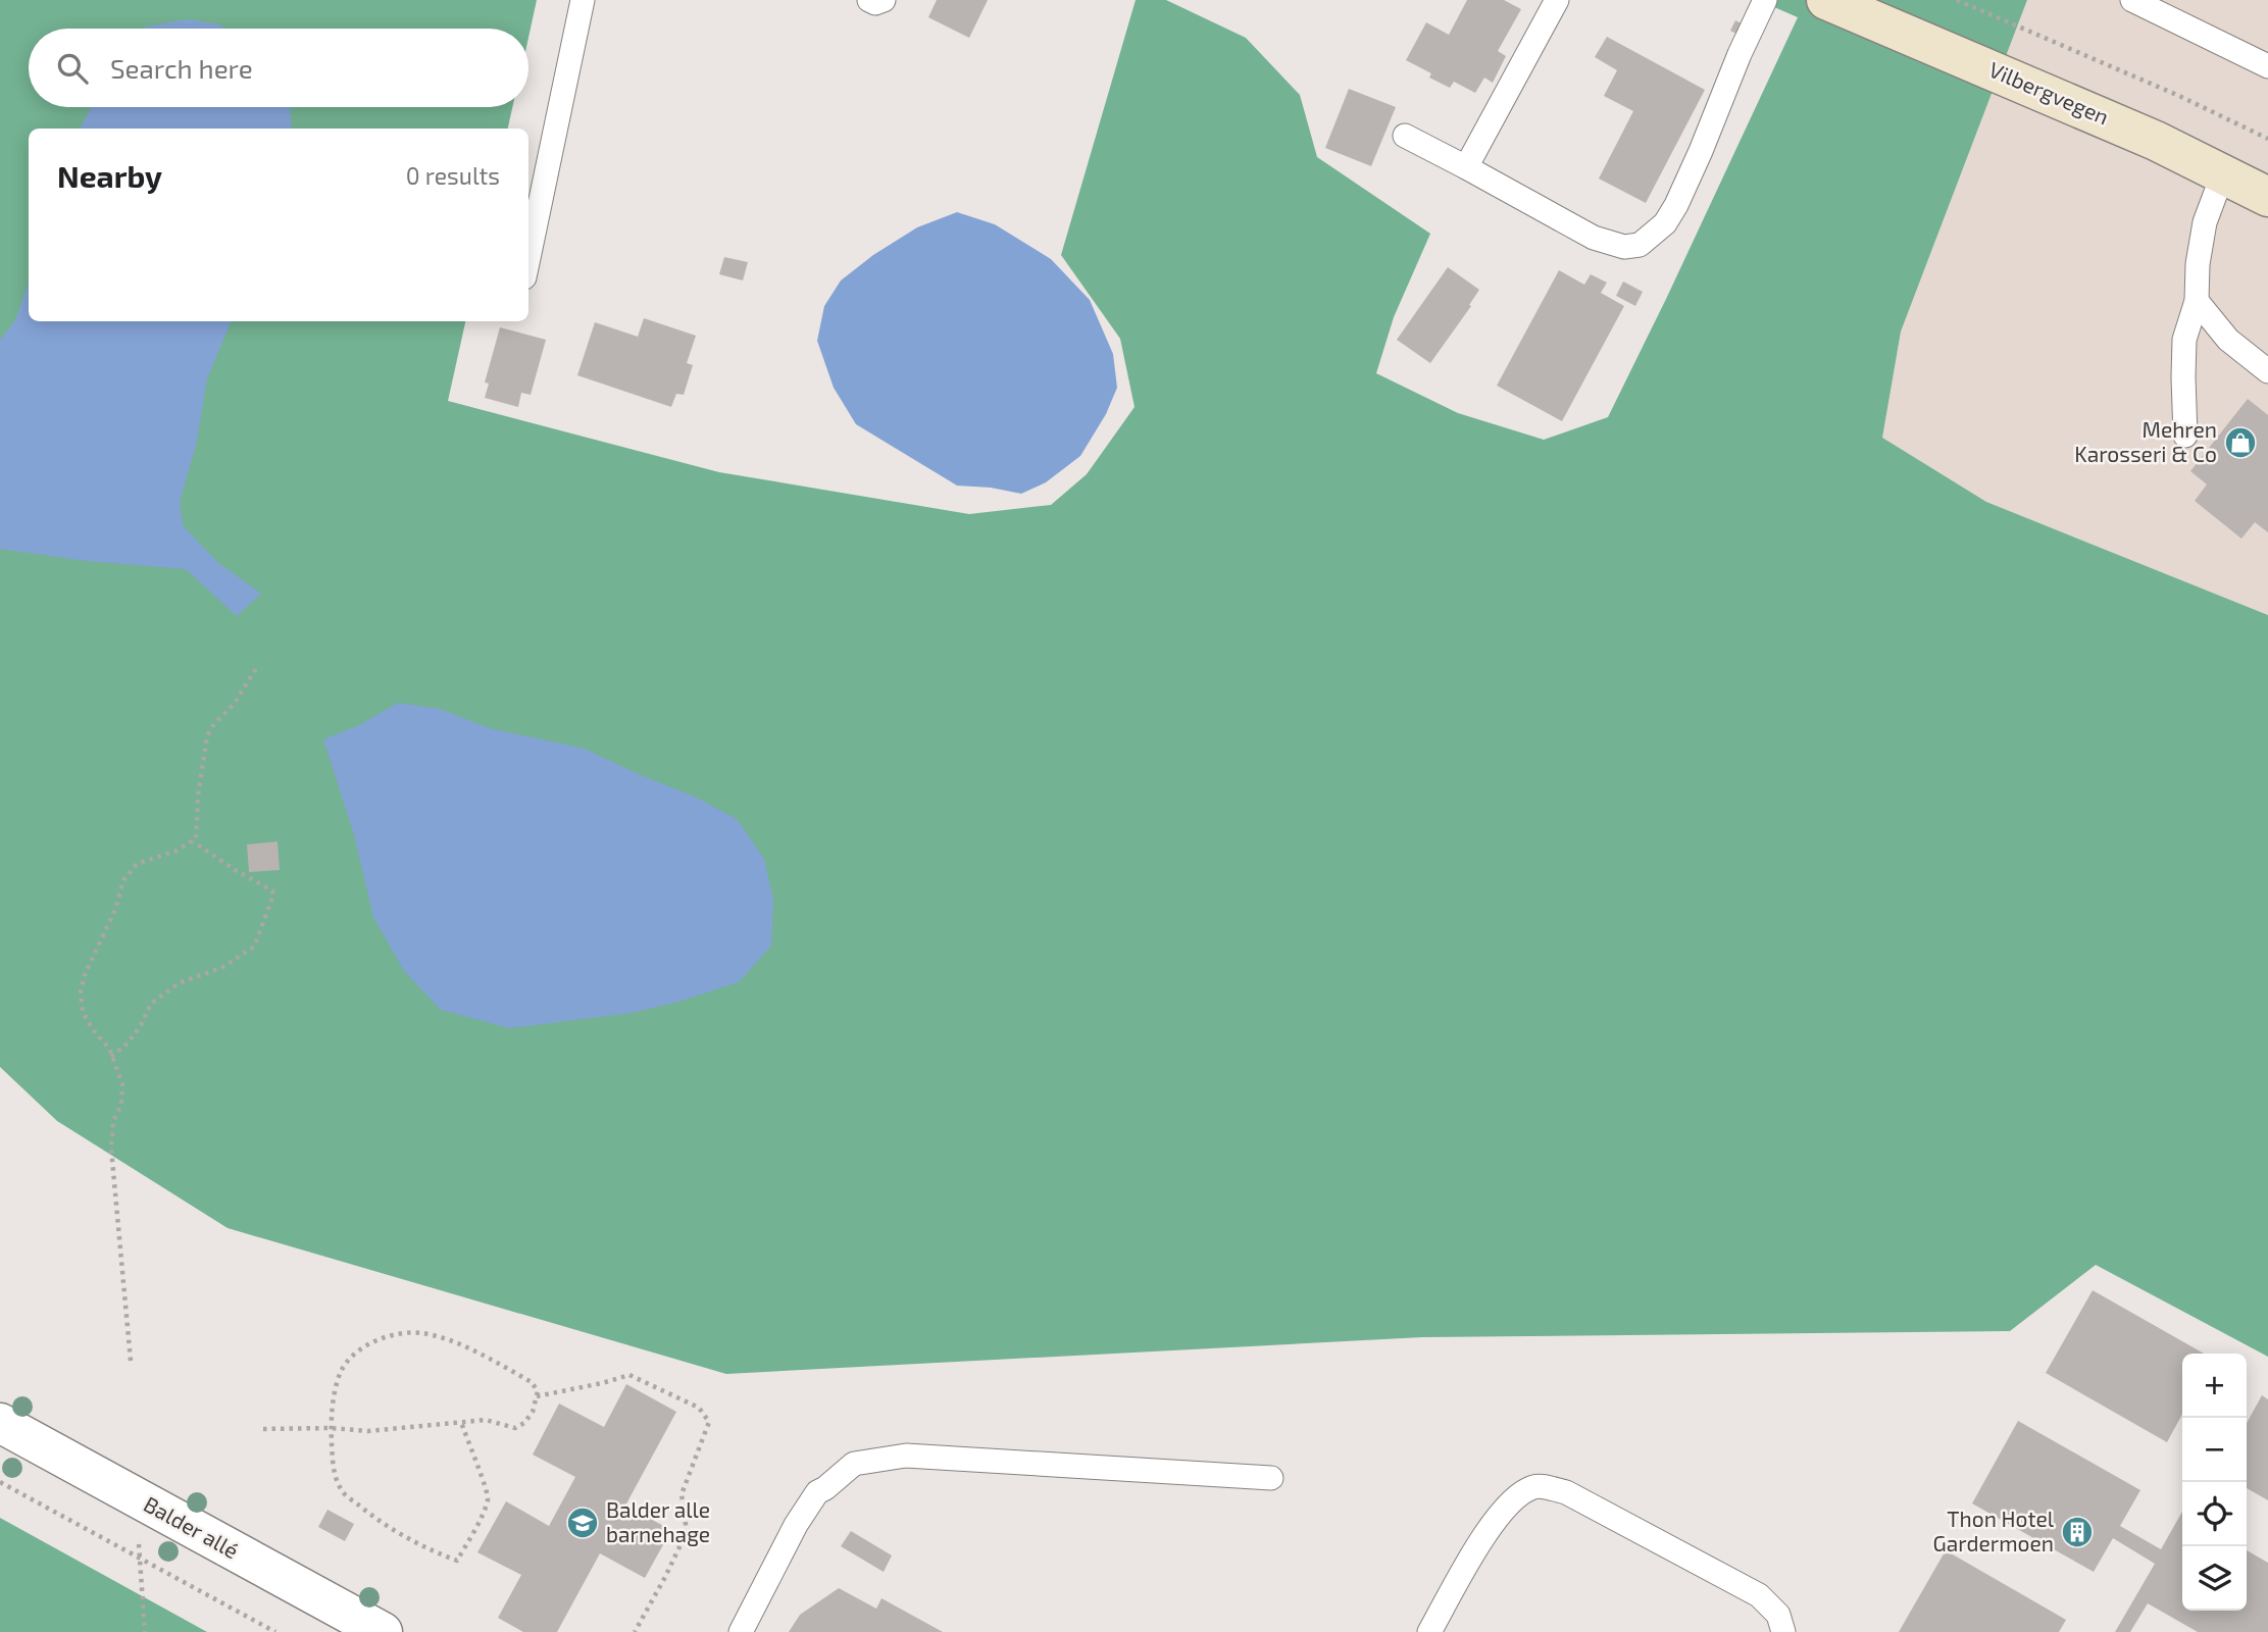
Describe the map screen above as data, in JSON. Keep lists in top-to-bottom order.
{
  "streets": {
    "main road": ["Vilbergvegen"],
    "street": ["Balder allé"]
  },
  "places": {
    "shop": ["Mehren Karosseri & Co"],
    "school or university": ["Balder alle barnehage"],
    "building": ["Thon Hotel Gardermoen"]
  },
  "page": {
    "search": "Search here",
    "heading": ["Nearby", "0 results"],
    "map_buttons": ["+", "−"]
  }
}
